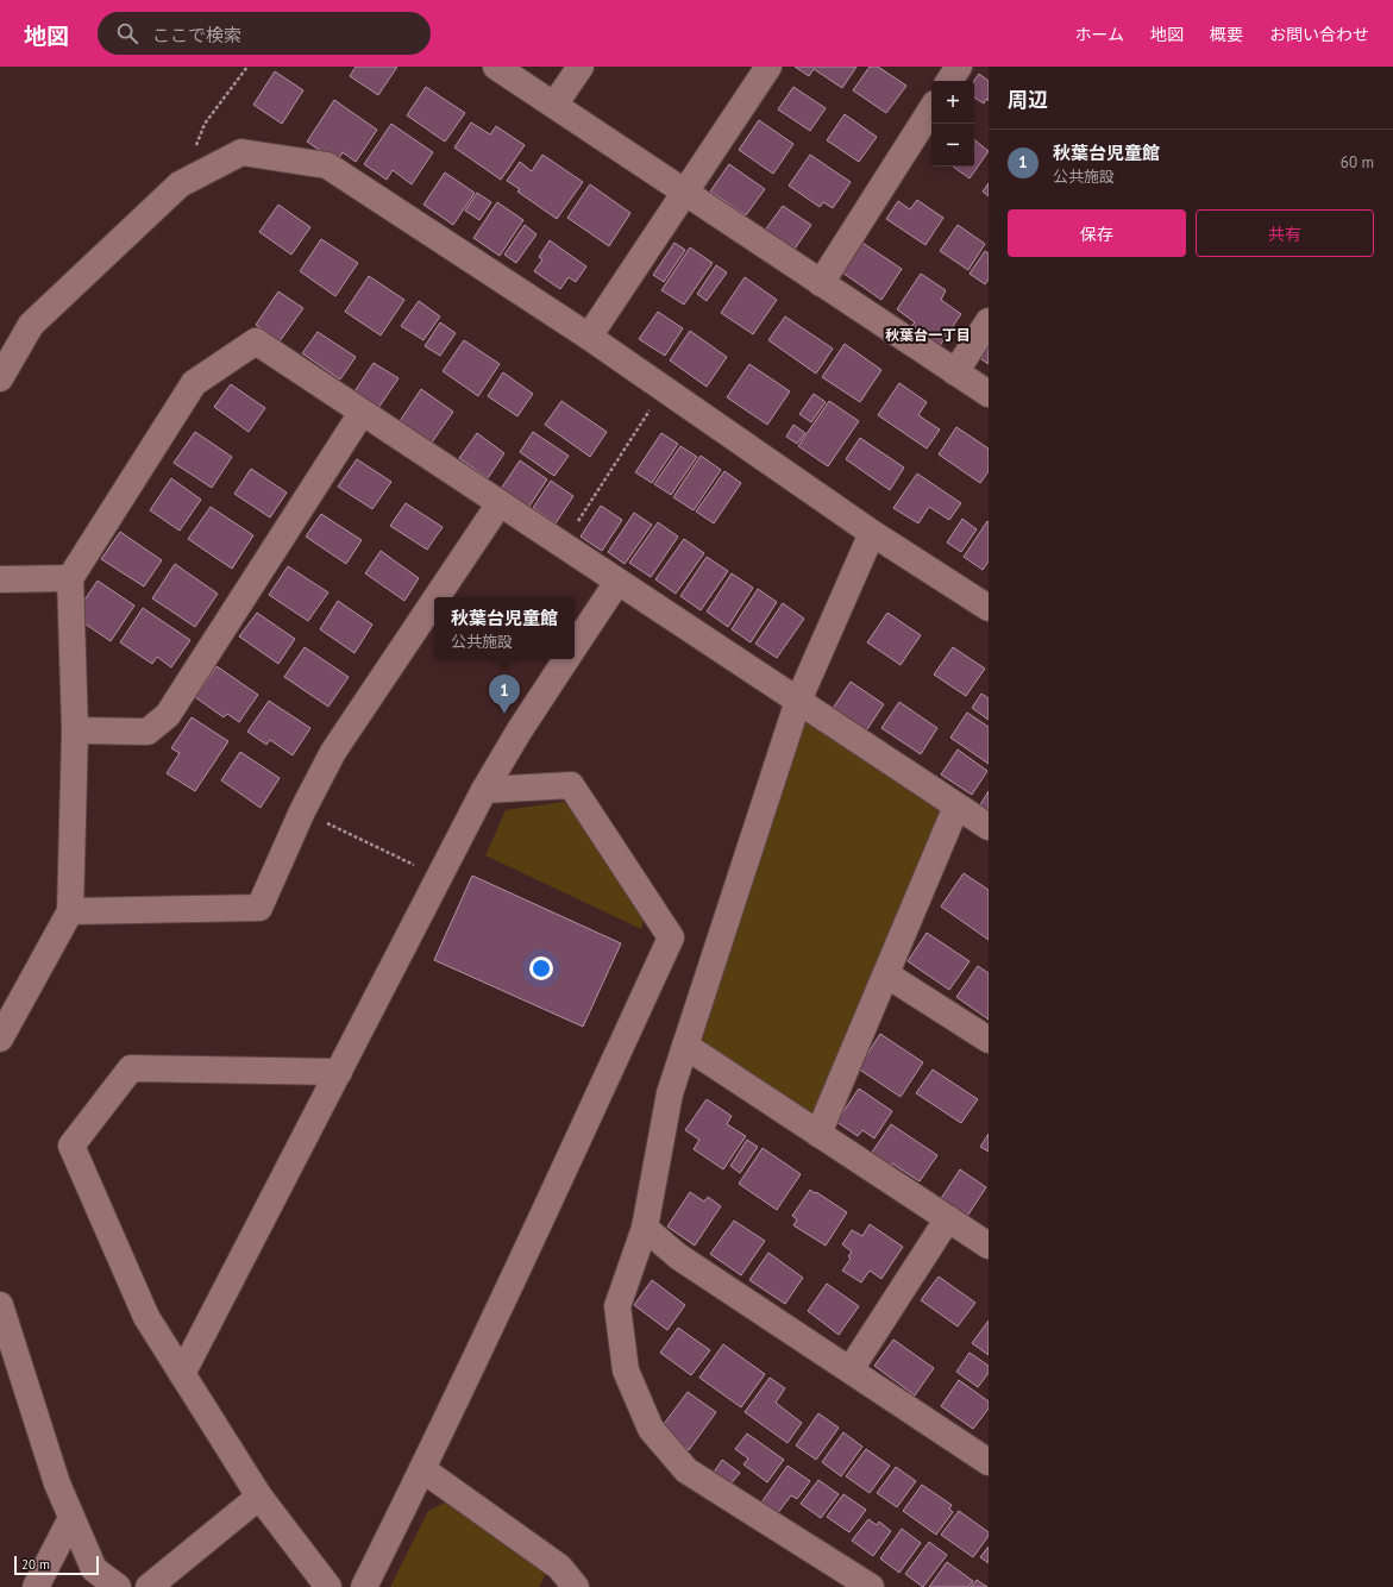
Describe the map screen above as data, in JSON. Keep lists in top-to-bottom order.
{
  "districts": ["秋葉台一丁目"],
  "scale_bar": "20 m",
  "page": {
    "header": "地図",
    "search": "ここで検索",
    "nav": [
      "ホーム",
      "地図",
      "概要",
      "お問い合わせ"
    ],
    "heading": "周辺",
    "map_buttons": ["+", "−"],
    "list": [
      {
        "mark": "1",
        "name": "秋葉台児童館",
        "note": "公共施設",
        "value": "60 m"
      }
    ],
    "buttons": ["保存", "共有"],
    "popup": ["秋葉台児童館", "公共施設"],
    "pins": "1",
    "scale": "20 m"
  }
}
